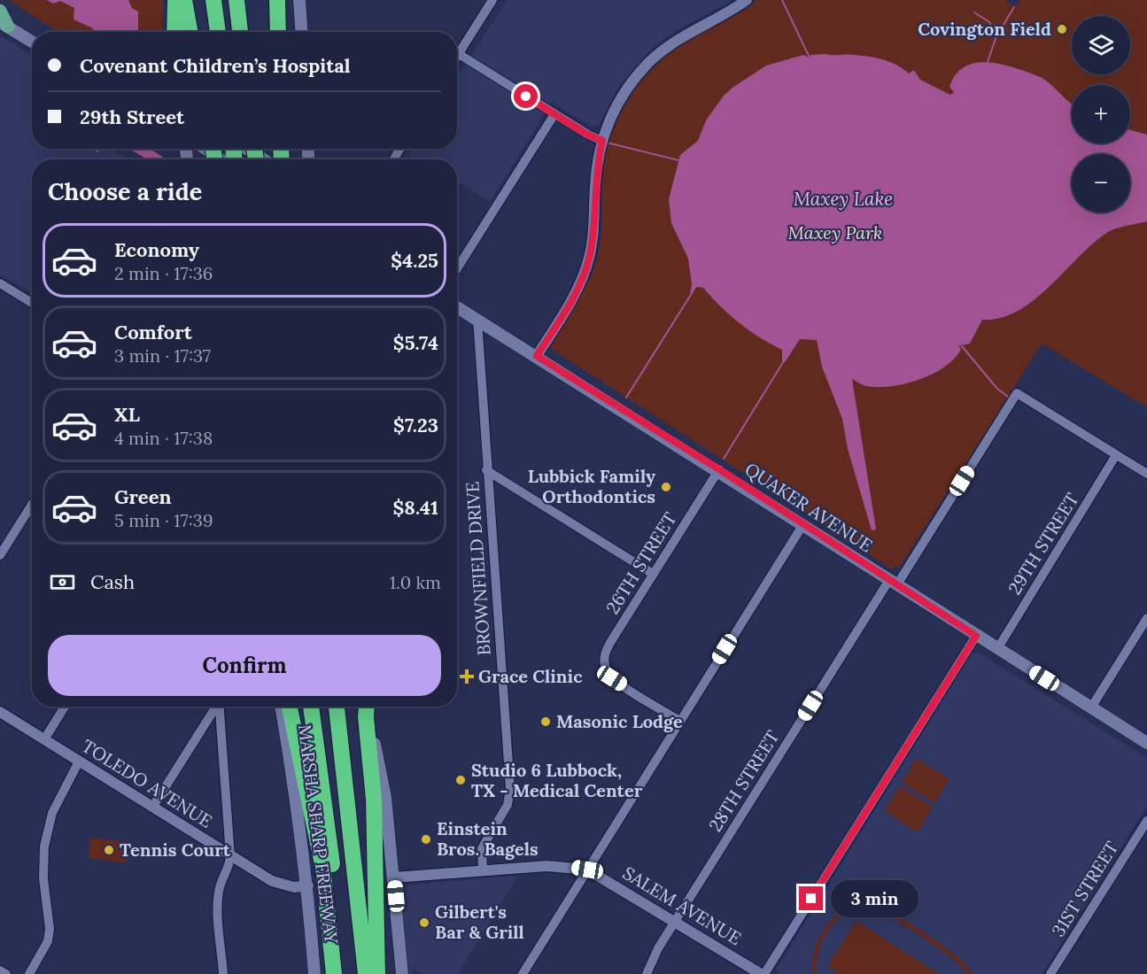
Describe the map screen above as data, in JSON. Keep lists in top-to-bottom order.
{
  "streets": {
    "highway": ["MARSHA SHARP FREEWAY"],
    "main road": ["QUAKER AVENUE"],
    "street": [
      "29TH STREET",
      "26TH STREET",
      "BROWNFIELD DRIVE",
      "28TH STREET",
      "TOLEDO AVENUE",
      "31ST STREET",
      "SALEM AVENUE"
    ]
  },
  "crossings": [
    ["QUAKER AVENUE", "29TH STREET"],
    ["QUAKER AVENUE", "26TH STREET"],
    ["QUAKER AVENUE", "BROWNFIELD DRIVE"],
    ["QUAKER AVENUE", "28TH STREET"],
    ["29TH STREET", "28TH STREET"],
    ["BROWNFIELD DRIVE", "SALEM AVENUE"],
    ["28TH STREET", "SALEM AVENUE"],
    ["TOLEDO AVENUE", "MARSHA SHARP FREEWAY"]
  ],
  "water": ["Maxey Lake"],
  "parks": ["Maxey Park"],
  "places": {
    "other": [
      "Covington Field",
      "Lubbick Family Orthodontics",
      "Masonic Lodge",
      "Studio 6 Lubbock, TX - Medical Center",
      "Einstein Bros. Bagels",
      "Tennis Court",
      "Gilbert's Bar & Grill"
    ],
    "health": ["Grace Clinic"]
  },
  "page": {
    "map_buttons": ["+", "−"],
    "banner": ["Covenant Children’s Hospital", "29th Street"],
    "heading": "Choose a ride",
    "list": [
      {
        "name": "Economy",
        "note": "2 min · 17:36",
        "value": "$4.25"
      },
      {
        "name": "Comfort",
        "note": "3 min · 17:37",
        "value": "$5.74"
      },
      {
        "name": "XL",
        "note": "4 min · 17:38",
        "value": "$7.23"
      },
      {
        "name": "Green",
        "note": "5 min · 17:39",
        "value": "$8.41"
      }
    ],
    "pay": ["Cash", "1.0 km"],
    "buttons": "Confirm",
    "bubble": "3 min"
  }
}
